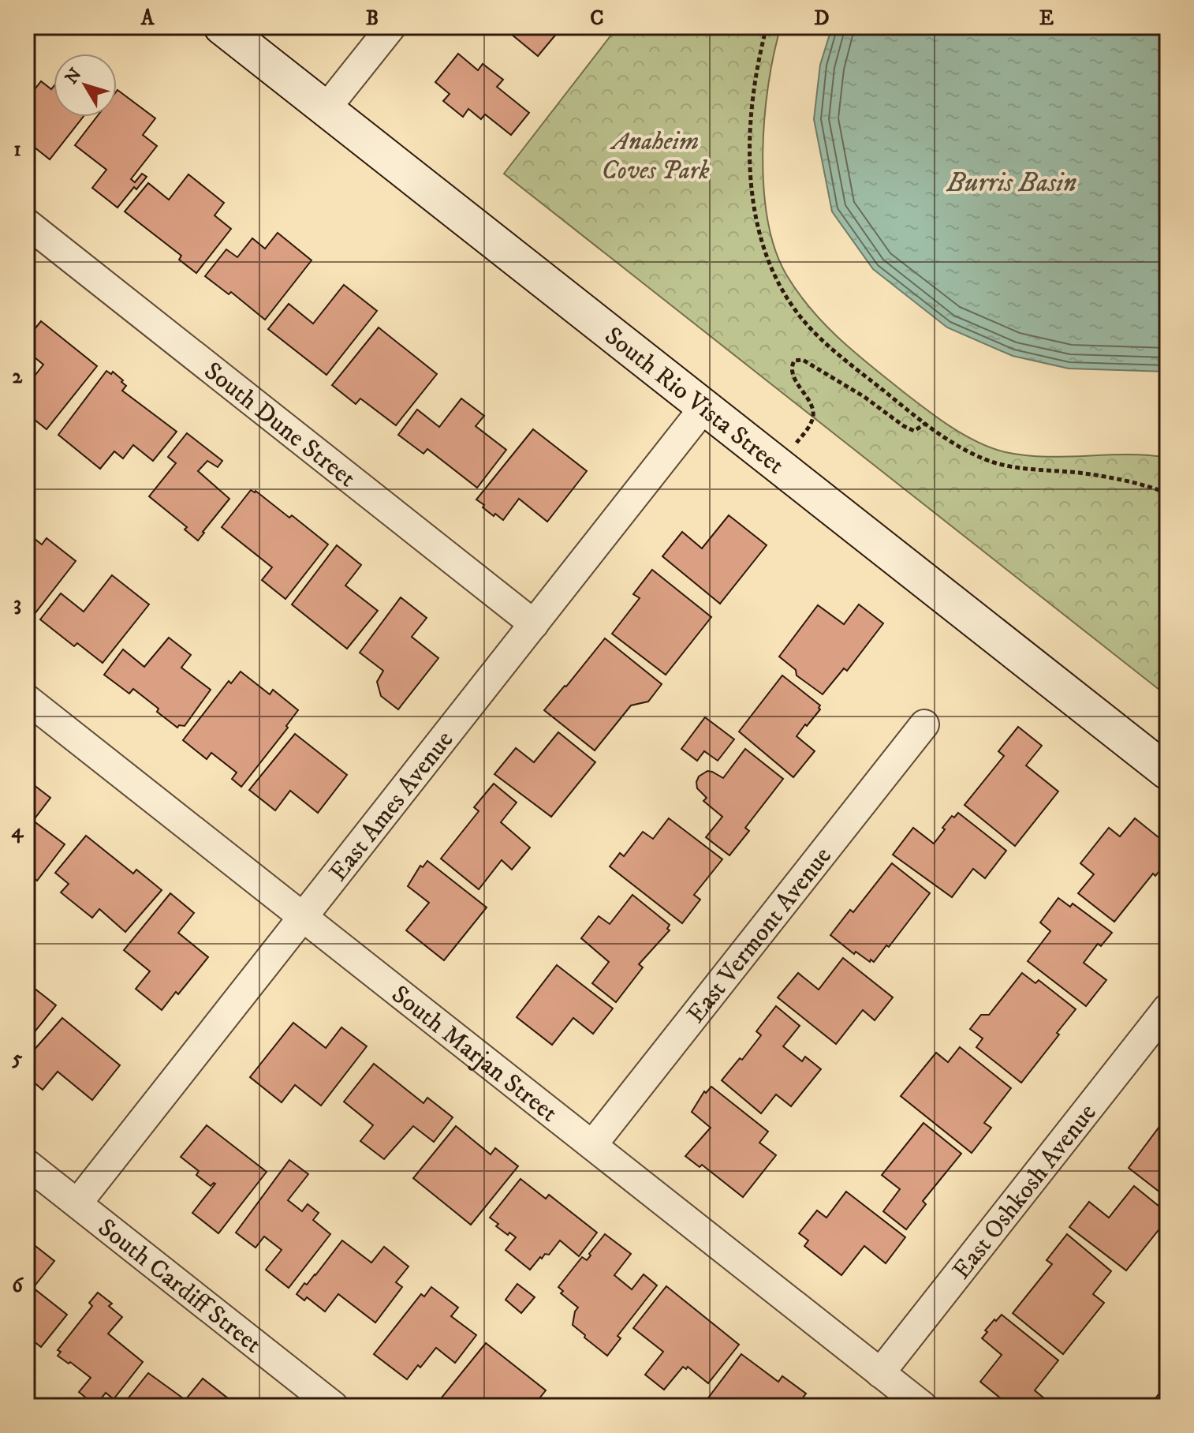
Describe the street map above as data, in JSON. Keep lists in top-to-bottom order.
{
  "streets": {
    "street": [
      "South Rio Vista Street",
      "South Dune Street",
      "East Ames Avenue",
      "East Vermont Avenue",
      "South Marjan Street",
      "East Oshkosh Avenue",
      "South Cardiff Street"
    ]
  },
  "crossings": [
    ["South Rio Vista Street", "East Ames Avenue"],
    ["South Dune Street", "East Ames Avenue"],
    ["East Ames Avenue", "South Marjan Street"],
    ["East Ames Avenue", "South Cardiff Street"],
    ["East Vermont Avenue", "South Marjan Street"],
    ["South Marjan Street", "East Oshkosh Avenue"]
  ],
  "water": ["Burris Basin"],
  "parks": ["Anaheim Coves Park"],
  "north": "top left",
  "grid": {
    "columns": [
      "A",
      "B",
      "C",
      "D",
      "E"
    ],
    "rows": [
      "1",
      "2",
      "3",
      "4",
      "5",
      "6"
    ]
  }
}
